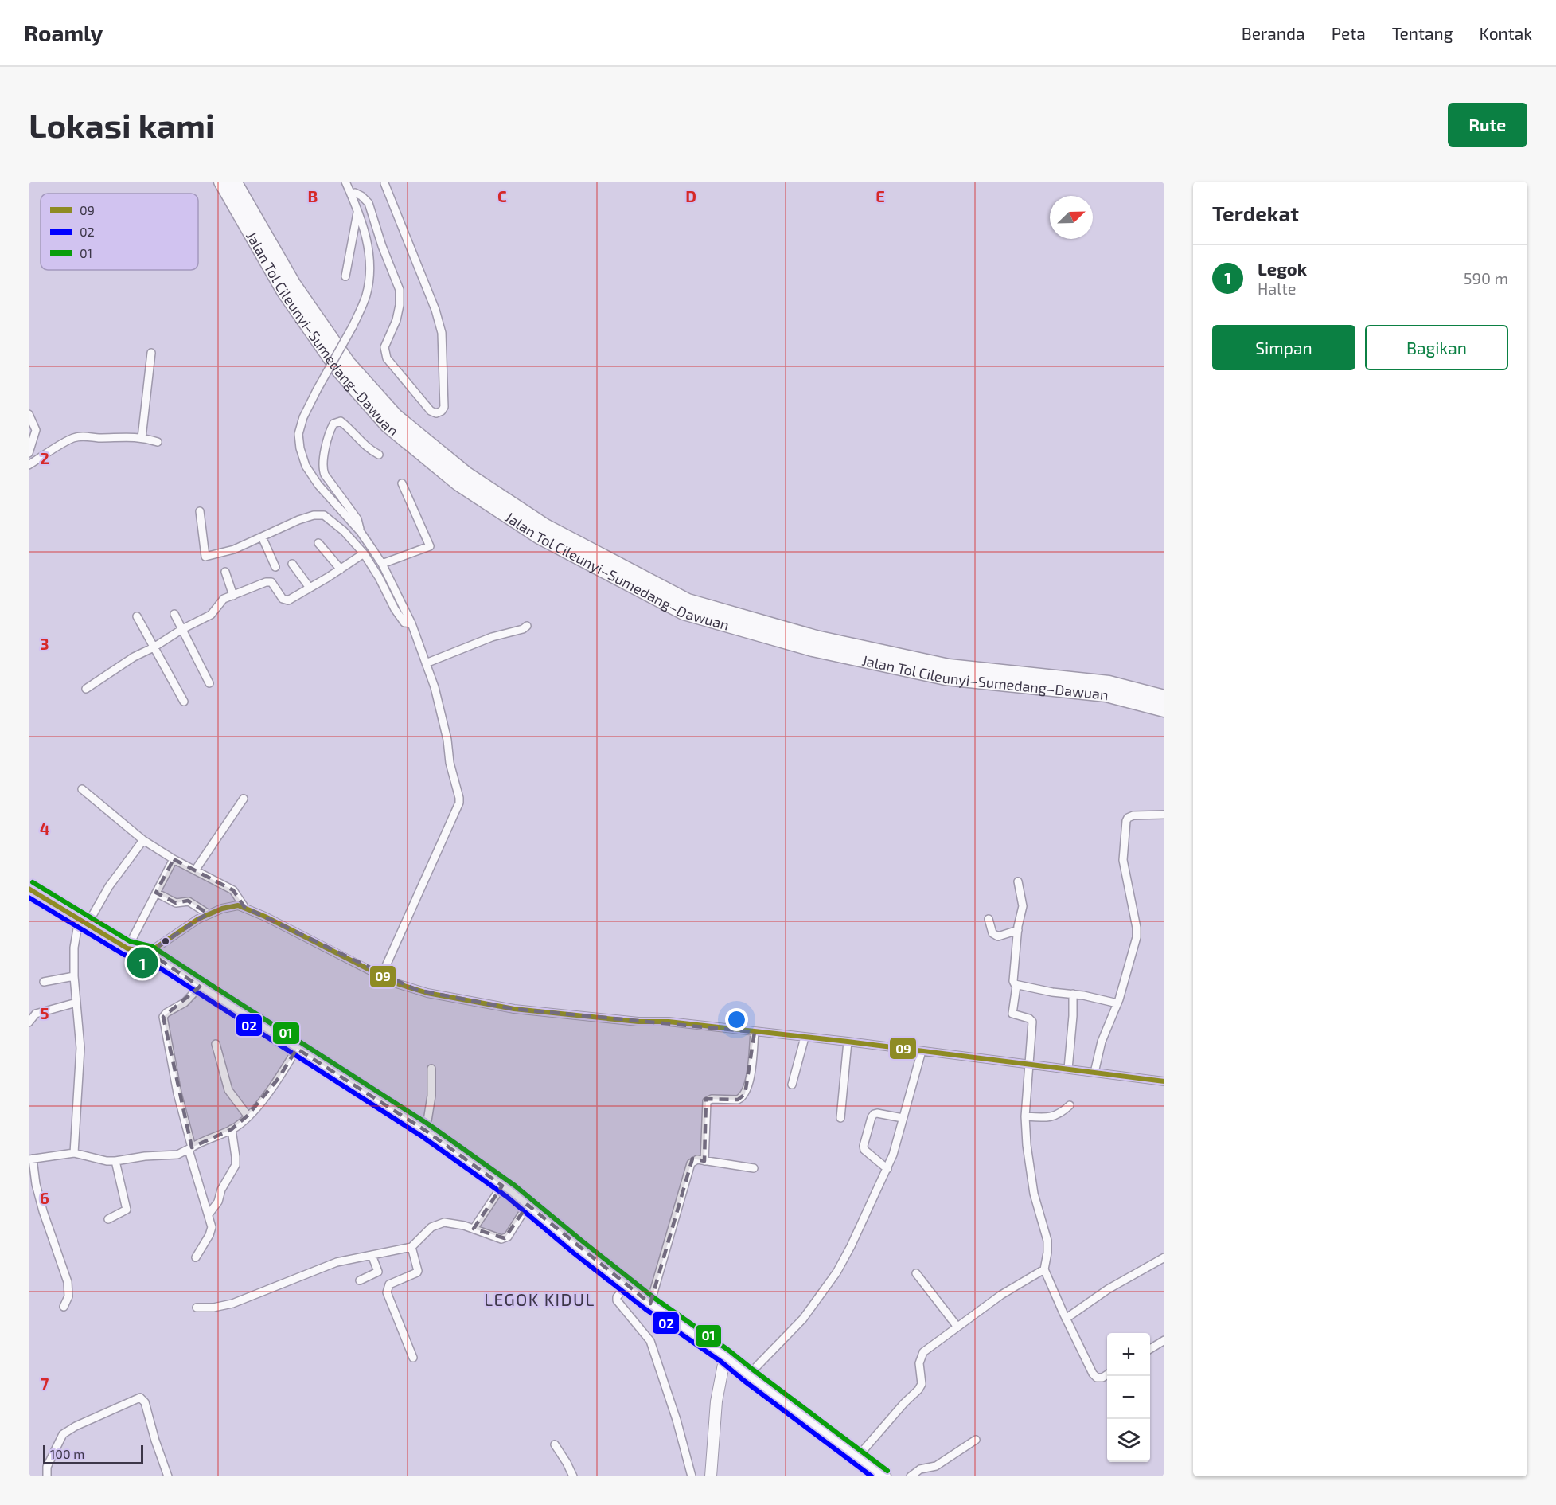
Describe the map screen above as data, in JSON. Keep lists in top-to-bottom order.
{
  "streets": {
    "highway": ["Jalan Tol Cileunyi–Sumedang–Dawuan"]
  },
  "districts": ["LEGOK KIDUL"],
  "lines": ["transit line 01", "transit line 09", "transit line 02"],
  "legend": ["09", "02", "01"],
  "scale_bar": "100 m",
  "north": "top right",
  "page": {
    "header": "Roamly",
    "nav": [
      "Beranda",
      "Peta",
      "Tentang",
      "Kontak"
    ],
    "buttons": [
      "Rute",
      ["Simpan", "Bagikan"]
    ],
    "title": "Lokasi kami",
    "heading": "Terdekat",
    "list": [
      {
        "mark": "1",
        "name": "Legok",
        "note": "Halte",
        "value": "590 m"
      }
    ],
    "pins": "1",
    "map_buttons": ["+", "−"],
    "scale": "100 m"
  },
  "grid": {
    "columns": [
      "B",
      "C",
      "D",
      "E"
    ],
    "rows": [
      "2",
      "3",
      "4",
      "5",
      "6",
      "7"
    ]
  }
}
